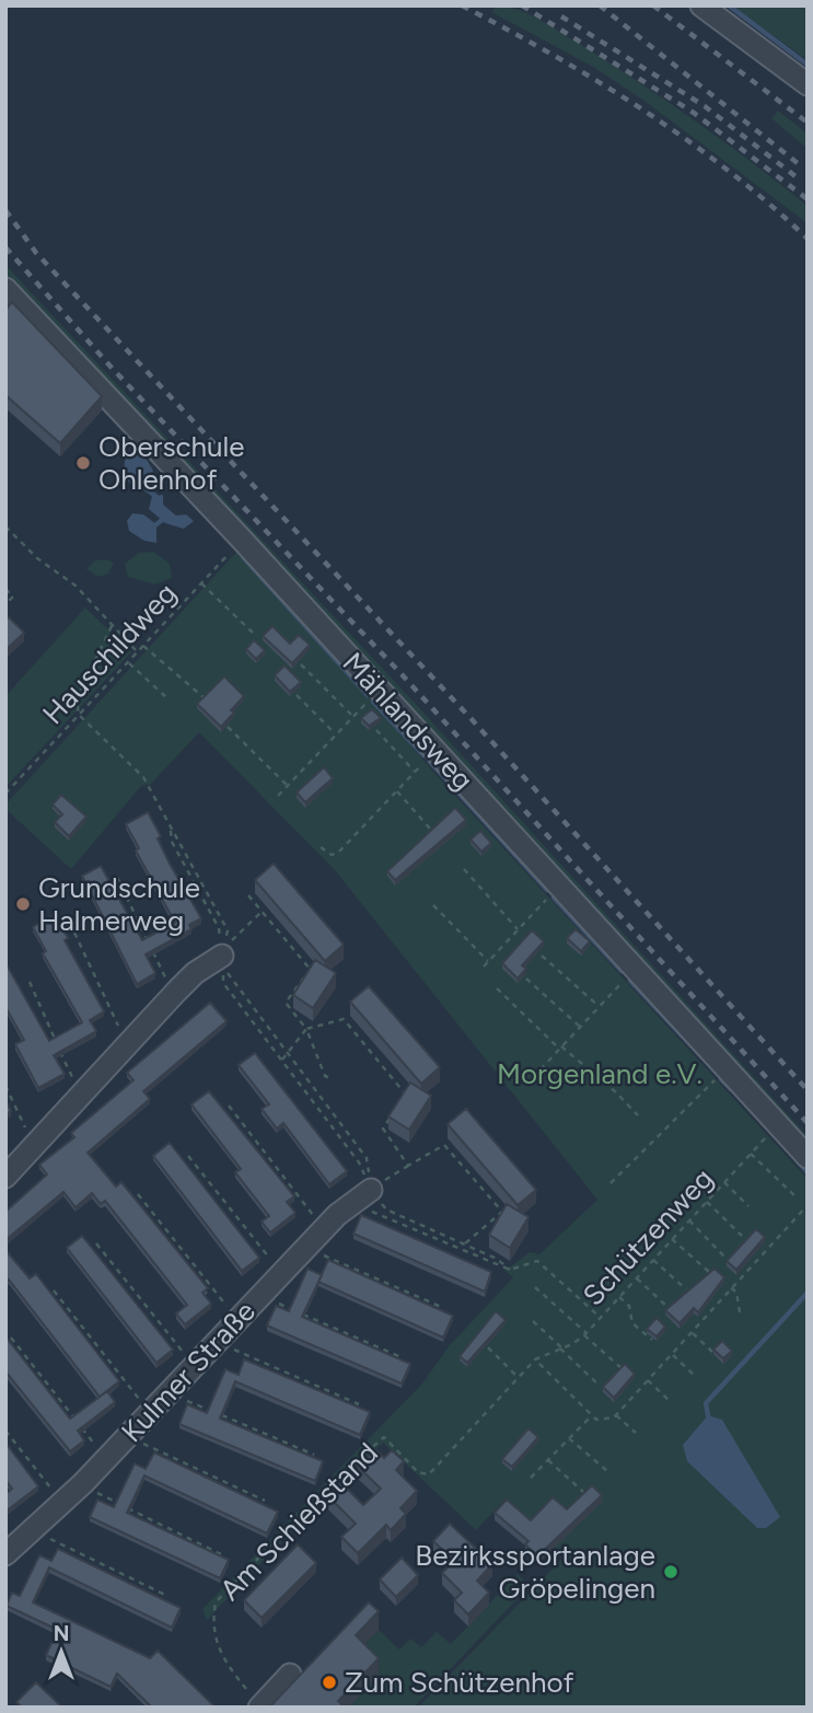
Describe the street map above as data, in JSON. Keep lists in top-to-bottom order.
{
  "streets": {
    "street": ["Mählandsweg", "Kulmer Straße"],
    "path": ["Hauschildweg", "Schützenweg", "Am Schießstand"]
  },
  "crossings": [
    ["Hauschildweg", "Mählandsweg"],
    ["Mählandsweg", "Schützenweg"],
    ["Schützenweg", "Am Schießstand"]
  ],
  "parks": ["Morgenland e.V."],
  "places": [
    "Oberschule Ohlenhof",
    "Grundschule Halmerweg",
    "Bezirkssportanlage Gröpelingen",
    "Zum Schützenhof"
  ],
  "north": "top"
}
